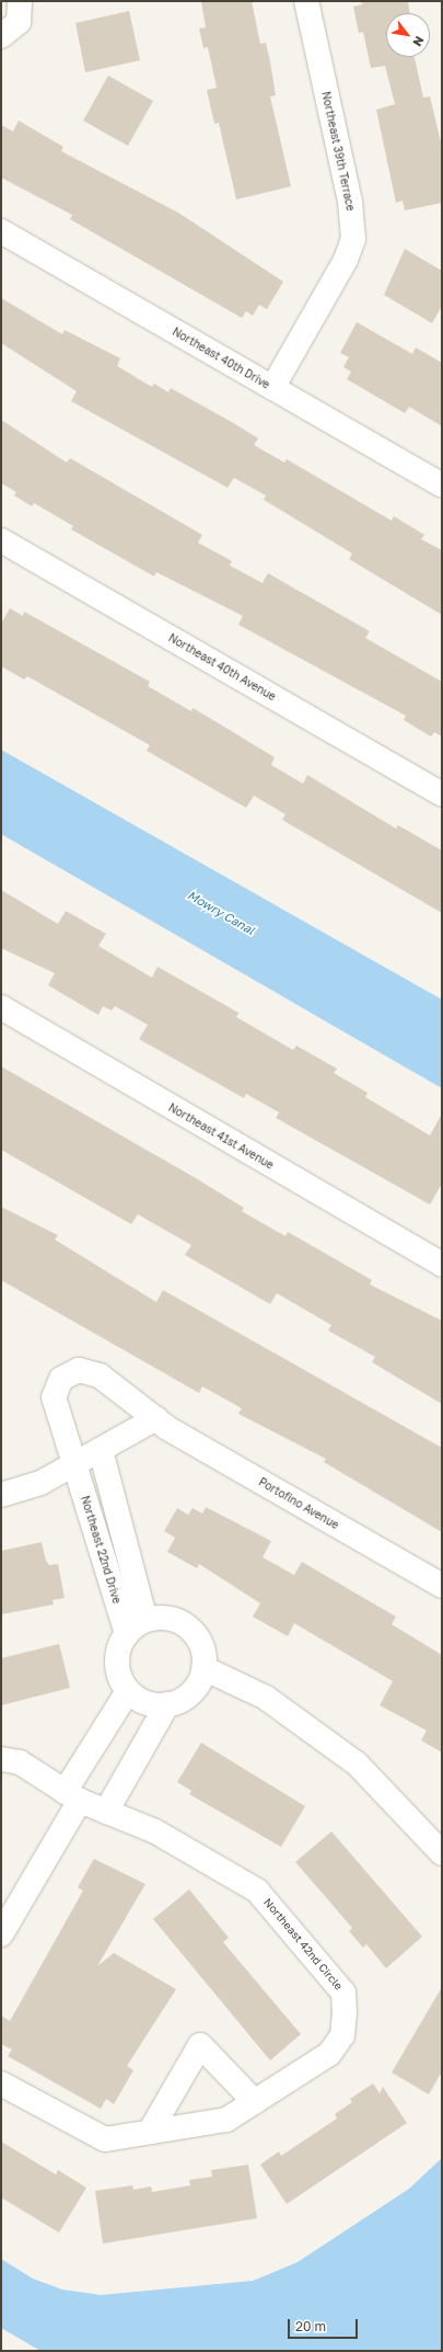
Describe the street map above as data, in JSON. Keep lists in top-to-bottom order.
{
  "streets": {
    "street": [
      "Northeast 39th Terrace",
      "Northeast 40th Drive",
      "Northeast 40th Avenue",
      "Northeast 41st Avenue",
      "Portofino Avenue",
      "Northeast 22nd Drive",
      "Northeast 42nd Circle"
    ]
  },
  "crossings": [
    ["Northeast 39th Terrace", "Northeast 40th Drive"],
    ["Portofino Avenue", "Northeast 22nd Drive"]
  ],
  "water": ["Mowry Canal"],
  "scale_bar": "20 m",
  "north": "bottom right"
}
